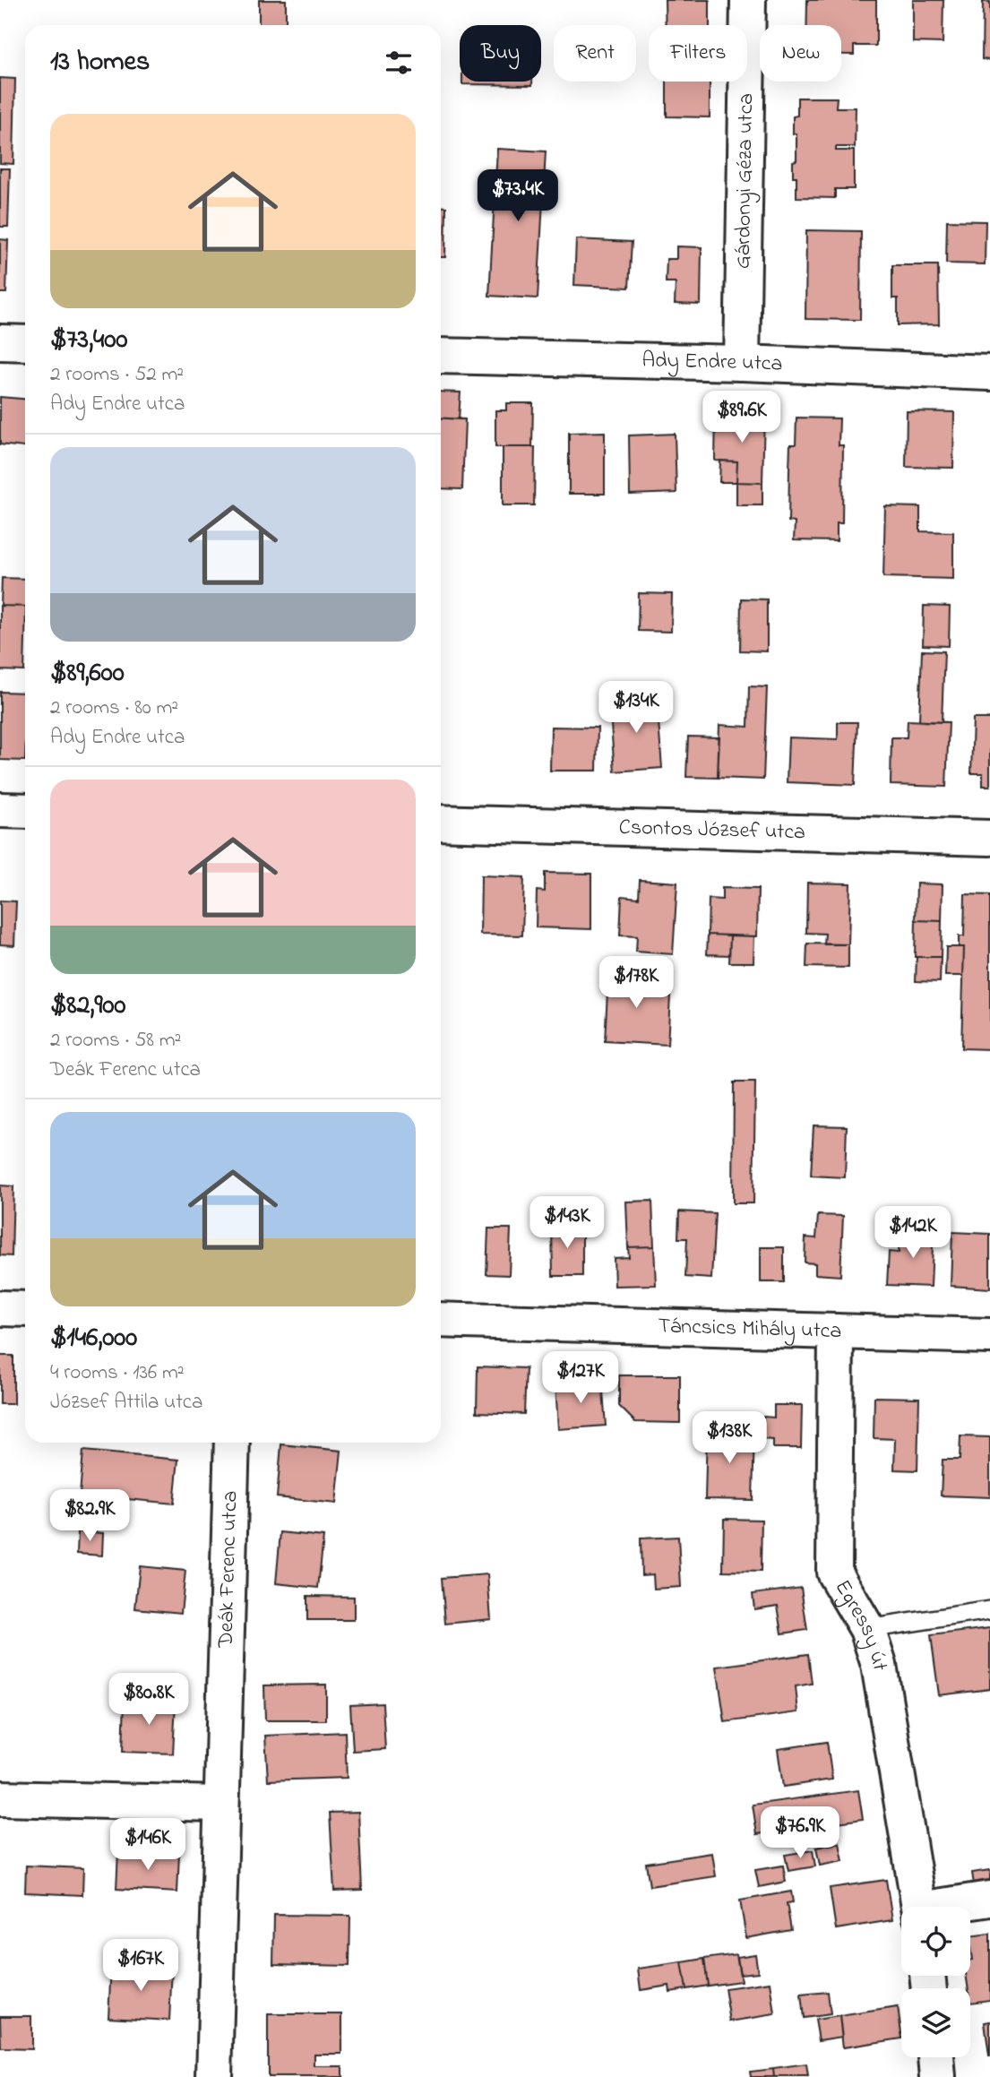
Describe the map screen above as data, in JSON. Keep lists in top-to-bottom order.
{
  "streets": {
    "street": [
      "Gárdonyi Géza utca",
      "Ady Endre utca",
      "Csontos József utca",
      "Táncsics Mihály utca",
      "Deák Ferenc utca",
      "Egressy út"
    ]
  },
  "crossings": [
    ["Gárdonyi Géza utca", "Ady Endre utca"],
    ["Táncsics Mihály utca", "Egressy út"]
  ],
  "page": {
    "chip": [
      "Buy",
      "Rent",
      "Filters",
      "New"
    ],
    "heading": "13 homes",
    "list": [
      {
        "name": "$73,400",
        "note": "2 rooms · 52 m² · Ady Endre utca"
      },
      {
        "name": "$89,600",
        "note": "2 rooms · 80 m² · Ady Endre utca"
      },
      {
        "name": "$82,900",
        "note": "2 rooms · 58 m² · Deák Ferenc utca"
      },
      {
        "name": "$146,000",
        "note": "4 rooms · 136 m² · József Attila utca"
      }
    ],
    "price": [
      "$73.4K",
      "$89.6K",
      "$134K",
      "$178K",
      "$143K",
      "$142K",
      "$127K",
      "$138K",
      "$82.9K",
      "$80.8K",
      "$76.9K",
      "$146K",
      "$167K"
    ]
  }
}
